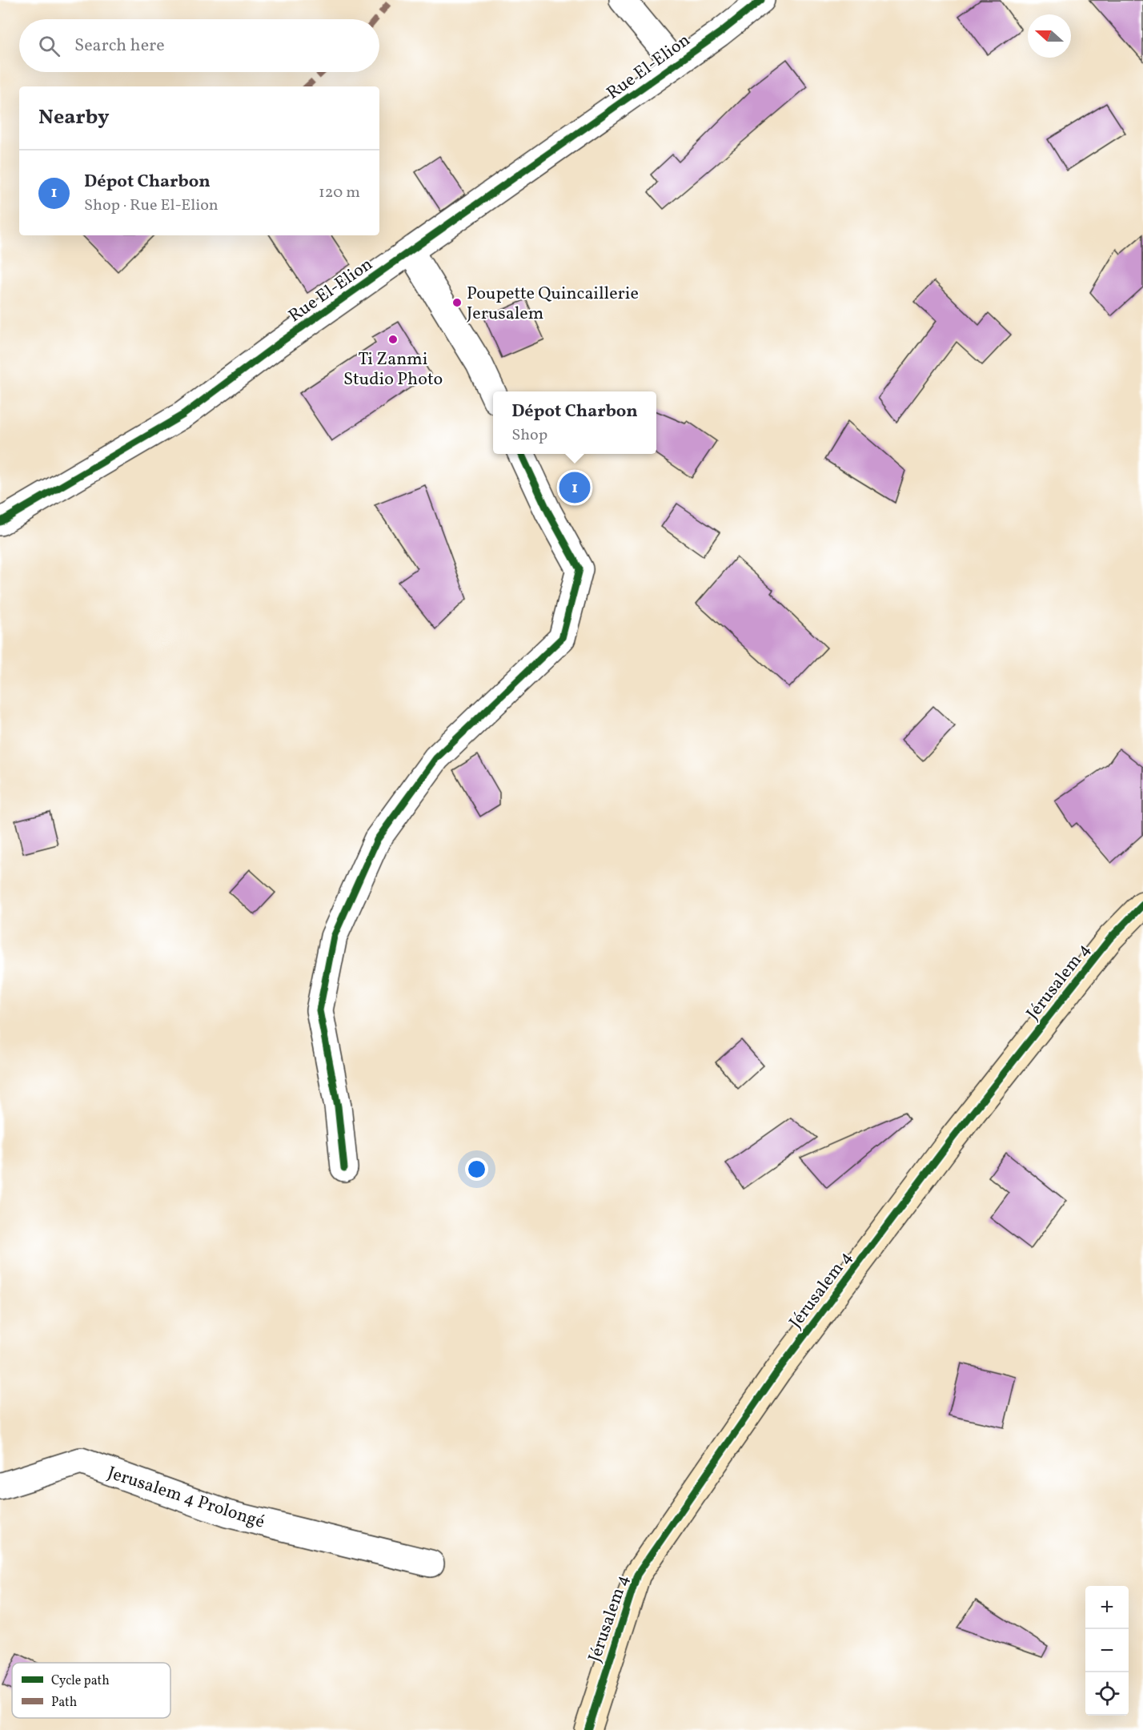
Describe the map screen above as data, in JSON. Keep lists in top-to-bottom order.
{
  "streets": {
    "street": ["Rue El-Elion", "Jérusalem 4", "Jerusalem 4 Prolongé"]
  },
  "places": ["Poupette Quincaillerie Jerusalem", "Ti Zanmi Studio Photo"],
  "legend": ["Cycle path", "Path"],
  "north": "left",
  "page": {
    "search": "Search here",
    "heading": "Nearby",
    "list": [
      {
        "mark": "1",
        "name": "Dépot Charbon",
        "note": "Shop · Rue El-Elion",
        "value": "120 m"
      }
    ],
    "popup": ["Dépot Charbon", "Shop"],
    "pins": "1",
    "map_buttons": ["+", "−"]
  }
}
